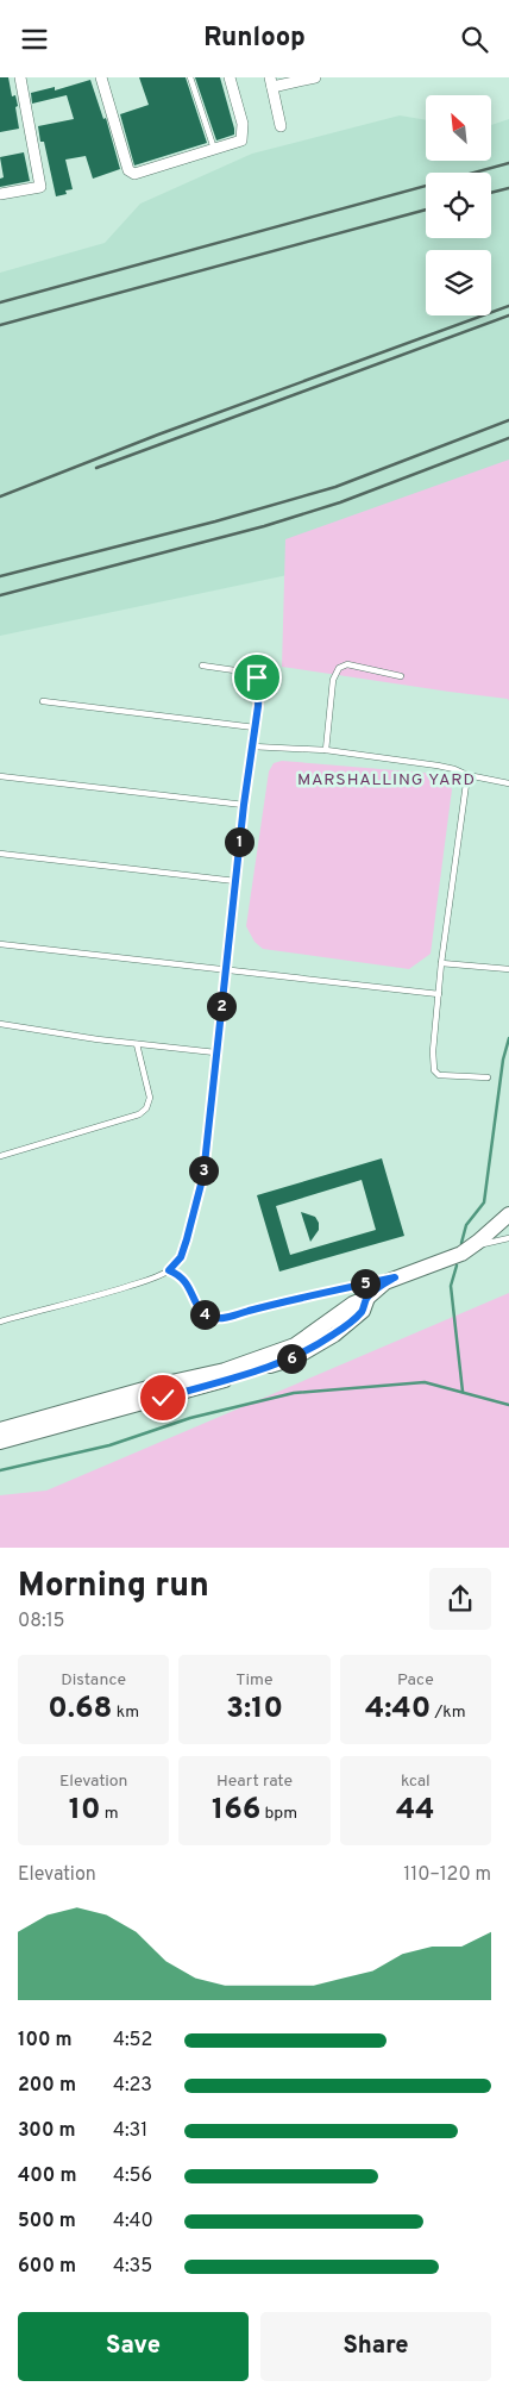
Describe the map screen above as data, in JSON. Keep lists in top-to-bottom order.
{
  "districts": ["MARSHALLING YARD"],
  "north": "top left",
  "page": {
    "header": "Runloop",
    "pins": [
      "1",
      "2",
      "3",
      "5",
      "4",
      "6"
    ],
    "heading": ["Morning run", "08:15"],
    "stats": [
      ["Distance", "0.68 km"],
      ["Time", "3:10"],
      ["Pace", "4:40 /km"],
      ["Elevation", "10 m"],
      ["Heart rate", "166 bpm"],
      ["kcal", "44"]
    ],
    "chart": ["Elevation", "110–120 m"],
    "list": [
      {
        "name": "100 m",
        "note": "4:52"
      },
      {
        "name": "200 m",
        "note": "4:23"
      },
      {
        "name": "300 m",
        "note": "4:31"
      },
      {
        "name": "400 m",
        "note": "4:56"
      },
      {
        "name": "500 m",
        "note": "4:40"
      },
      {
        "name": "600 m",
        "note": "4:35"
      }
    ],
    "buttons": ["Save", "Share"]
  }
}
